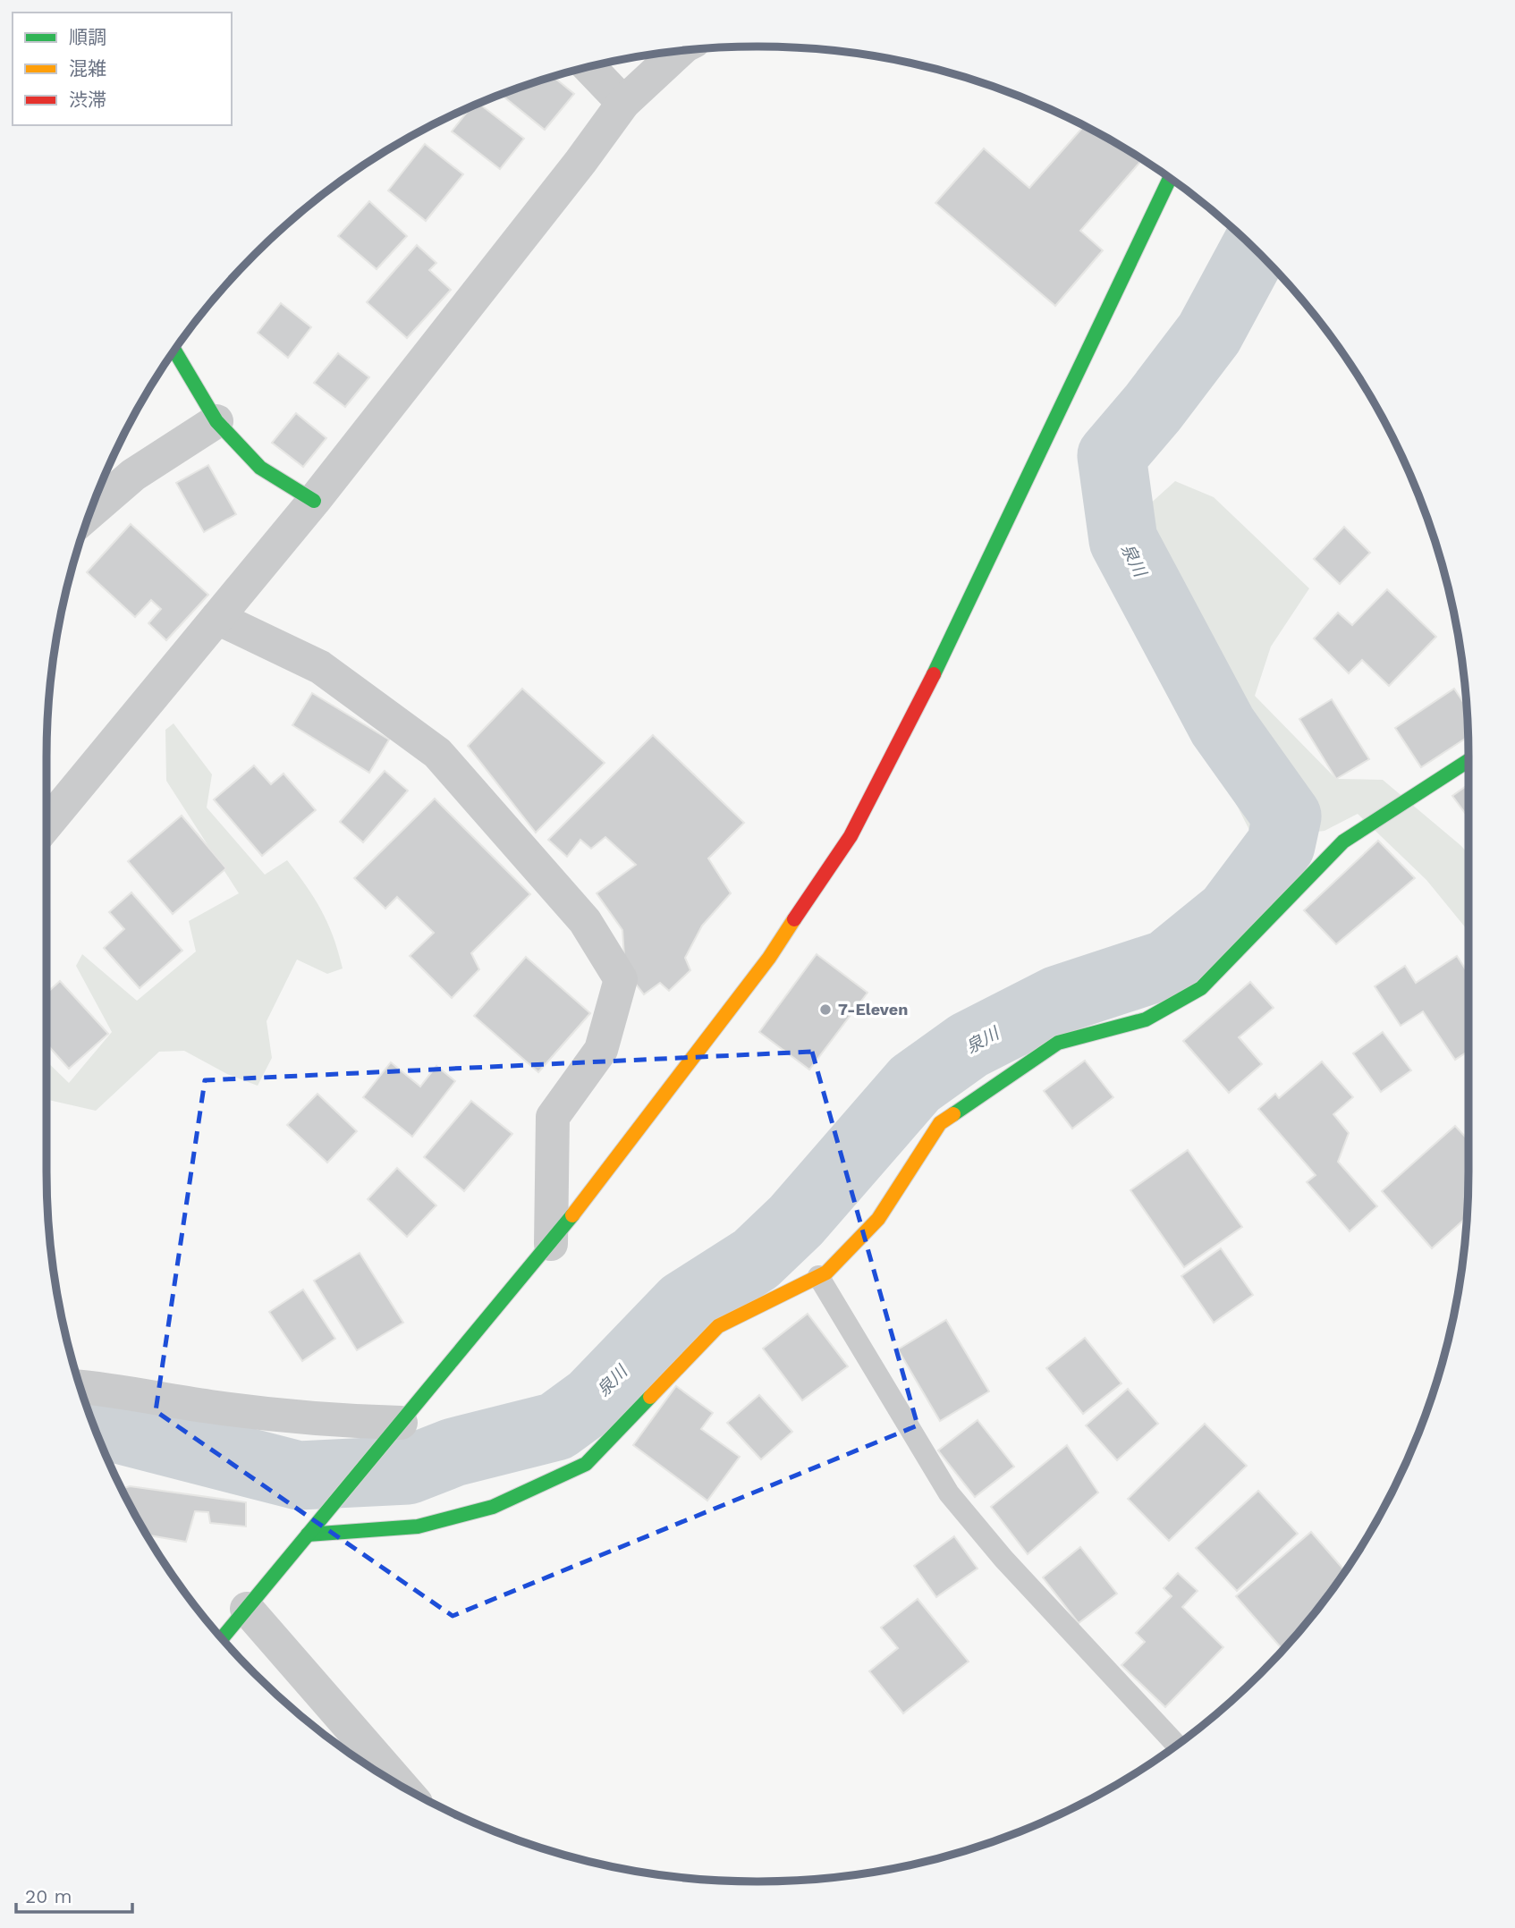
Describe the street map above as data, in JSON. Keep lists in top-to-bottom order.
{
  "water": ["泉川"],
  "places": ["7-Eleven"],
  "legend": ["順調", "混雑", "渋滞"],
  "scale_bar": "20 m"
}
